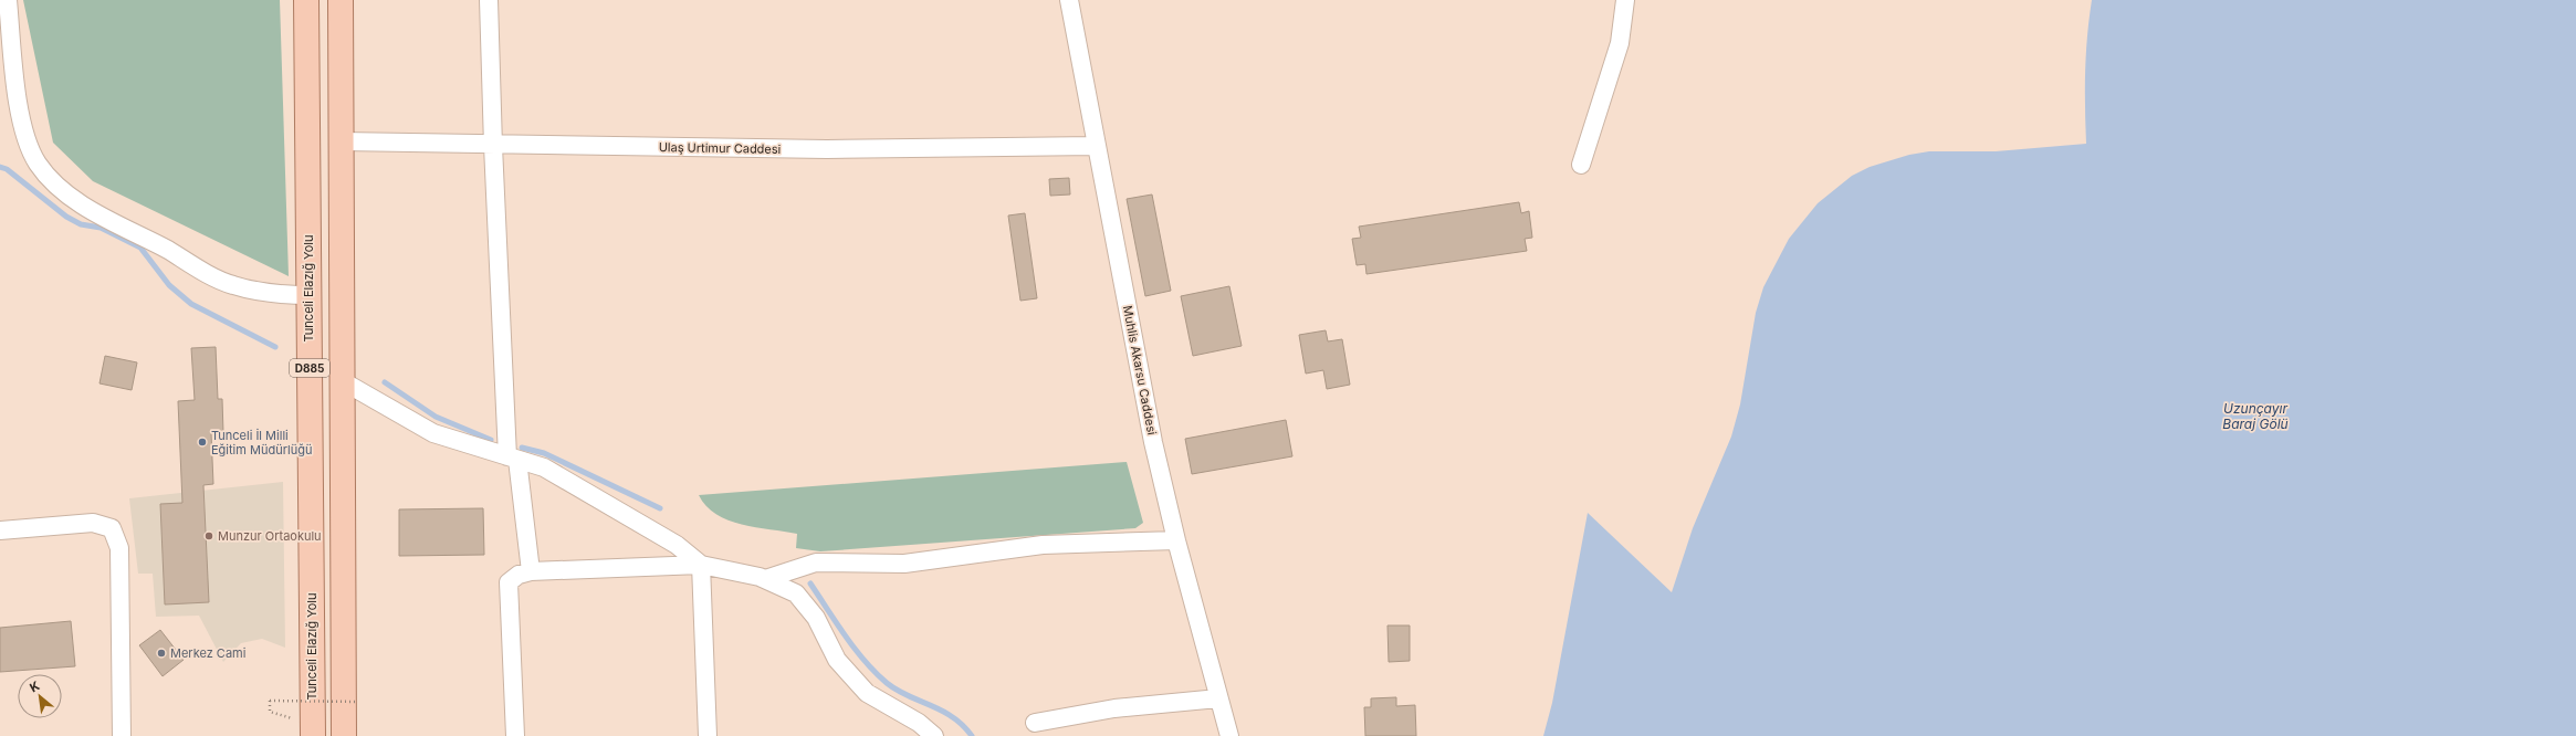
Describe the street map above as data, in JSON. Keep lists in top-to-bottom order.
{
  "streets": {
    "main road": ["Tunceli Elazığ Yolu", "D885"],
    "street": ["Ulaş Urtimur Caddesi", "Muhlis Akarsu Caddesi"]
  },
  "crossings": [
    ["Ulaş Urtimur Caddesi", "D885"],
    ["Ulaş Urtimur Caddesi", "Muhlis Akarsu Caddesi"]
  ],
  "water": ["Uzunçayır Baraj Gölü"],
  "places": ["Tunceli İl Milli Eğitim Müdürlüğü", "Munzur Ortaokulu", "Merkez Cami"],
  "north": "top left"
}
